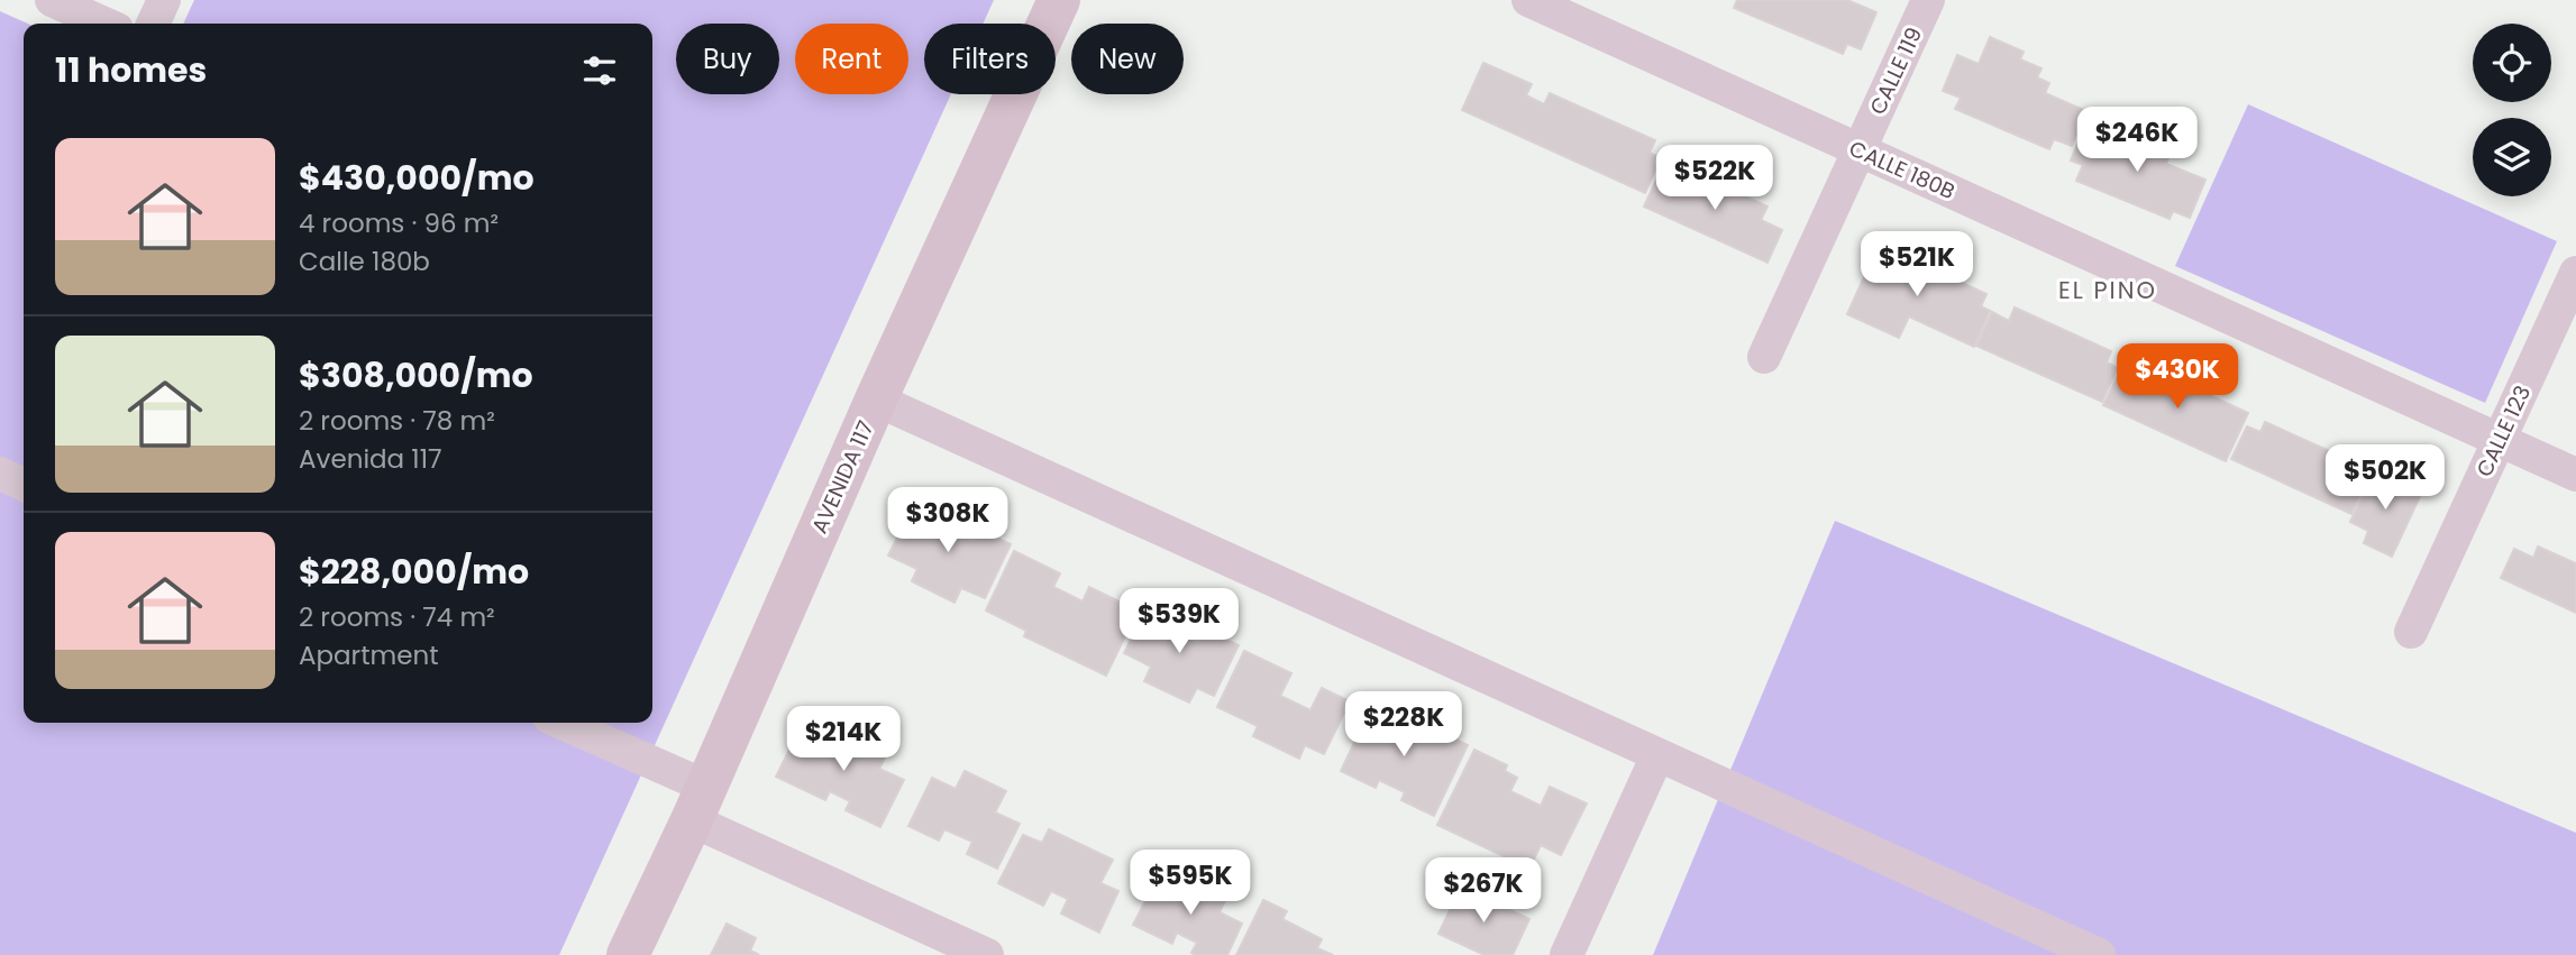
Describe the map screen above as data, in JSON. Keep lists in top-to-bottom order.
{
  "streets": {
    "street": [
      "CALLE 119",
      "CALLE 180B",
      "CALLE 123",
      "AVENIDA 117"
    ]
  },
  "crossings": [
    ["CALLE 119", "CALLE 180B"],
    ["CALLE 180B", "CALLE 123"]
  ],
  "districts": ["EL PINO"],
  "page": {
    "chip": [
      "Buy",
      "Rent",
      "Filters",
      "New"
    ],
    "heading": "11 homes",
    "price": [
      "$246K",
      "$522K",
      "$521K",
      "$430K",
      "$502K",
      "$308K",
      "$539K",
      "$228K",
      "$214K",
      "$595K",
      "$267K"
    ],
    "list": [
      {
        "name": "$430,000/mo",
        "note": "4 rooms · 96 m² · Calle 180b"
      },
      {
        "name": "$308,000/mo",
        "note": "2 rooms · 78 m² · Avenida 117"
      },
      {
        "name": "$228,000/mo",
        "note": "2 rooms · 74 m² · Apartment"
      }
    ]
  }
}
